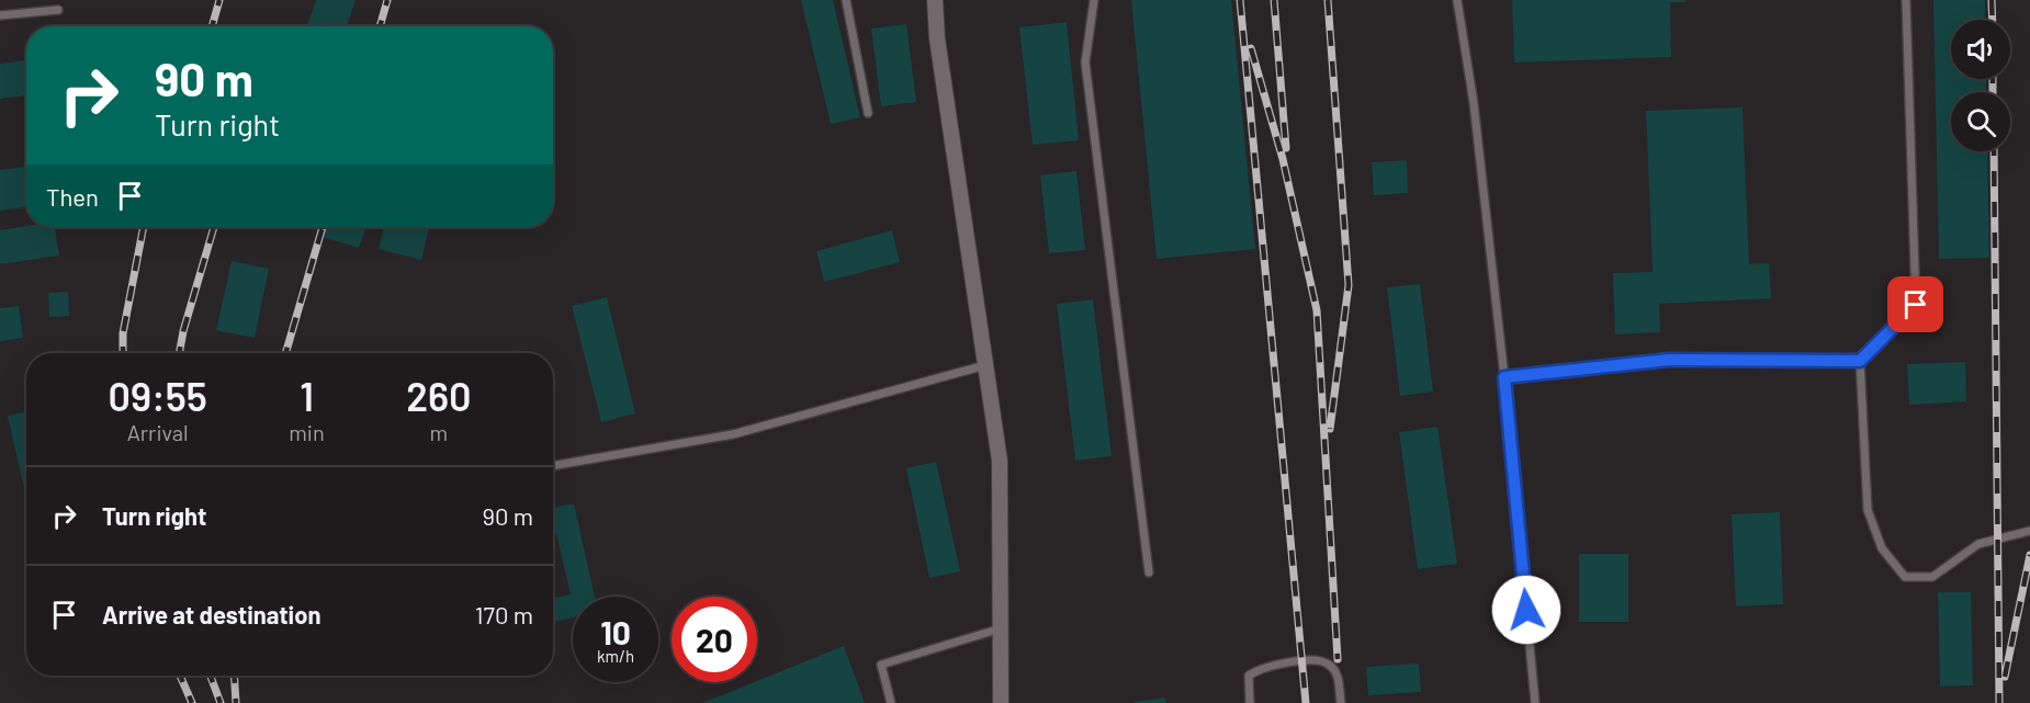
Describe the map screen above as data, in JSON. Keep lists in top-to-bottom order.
{
  "page": {
    "turn": ["90 m", "Turn right"],
    "then": "Then",
    "eta": [
      "09:55",
      "Arrival",
      "1",
      "min",
      "260",
      "m"
    ],
    "list": [
      {
        "name": "Turn right",
        "value": "90 m"
      },
      {
        "name": "Arrive at destination",
        "value": "170 m"
      }
    ],
    "speed": "10 km/h",
    "limit": "20"
  }
}
